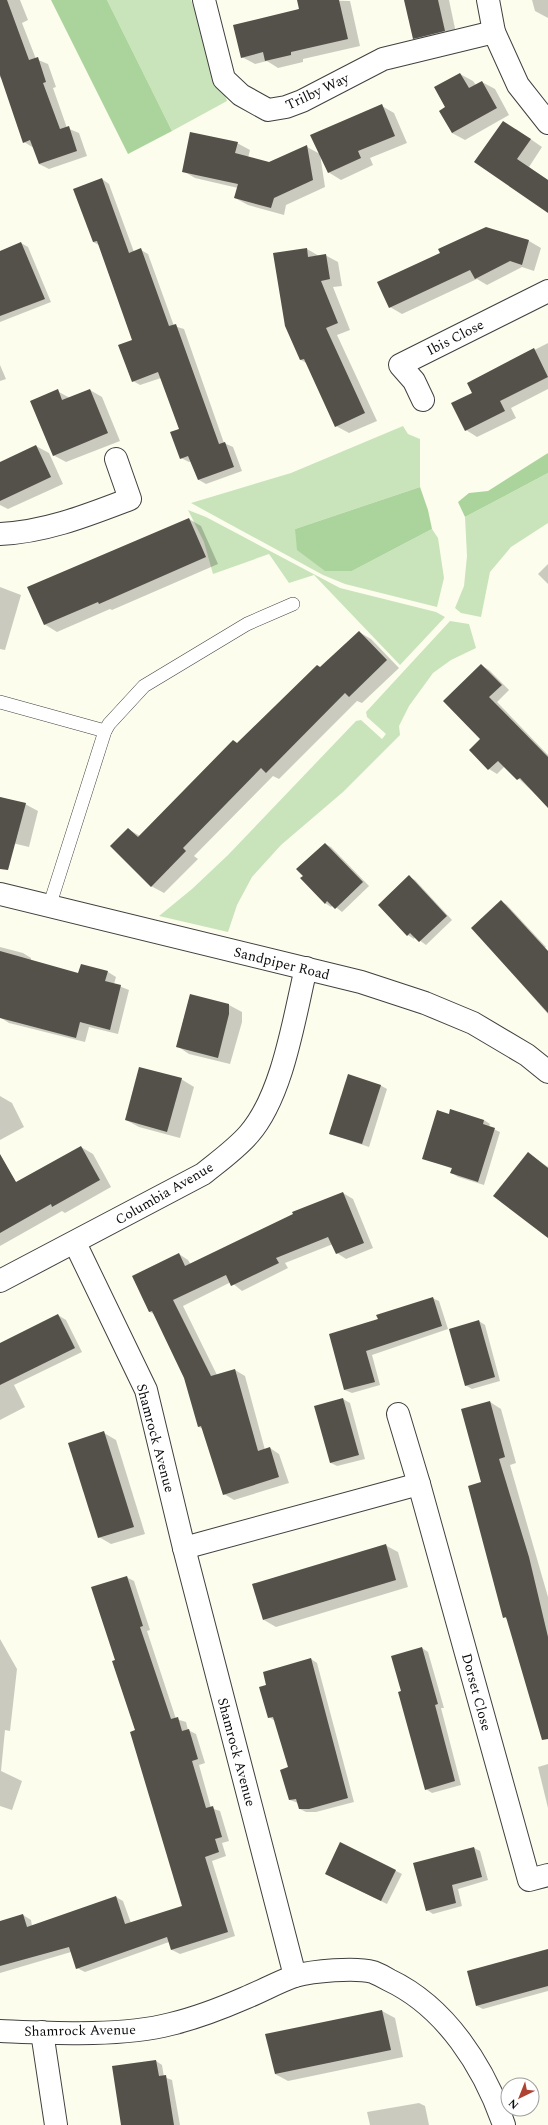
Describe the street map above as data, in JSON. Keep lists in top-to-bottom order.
{
  "streets": {
    "street": [
      "Trilby Way",
      "Ibis Close",
      "Sandpiper Road",
      "Columbia Avenue",
      "Shamrock Avenue",
      "Dorset Close"
    ]
  },
  "crossings": [
    ["Sandpiper Road", "Columbia Avenue"],
    ["Columbia Avenue", "Shamrock Avenue"]
  ],
  "north": "bottom left"
}
